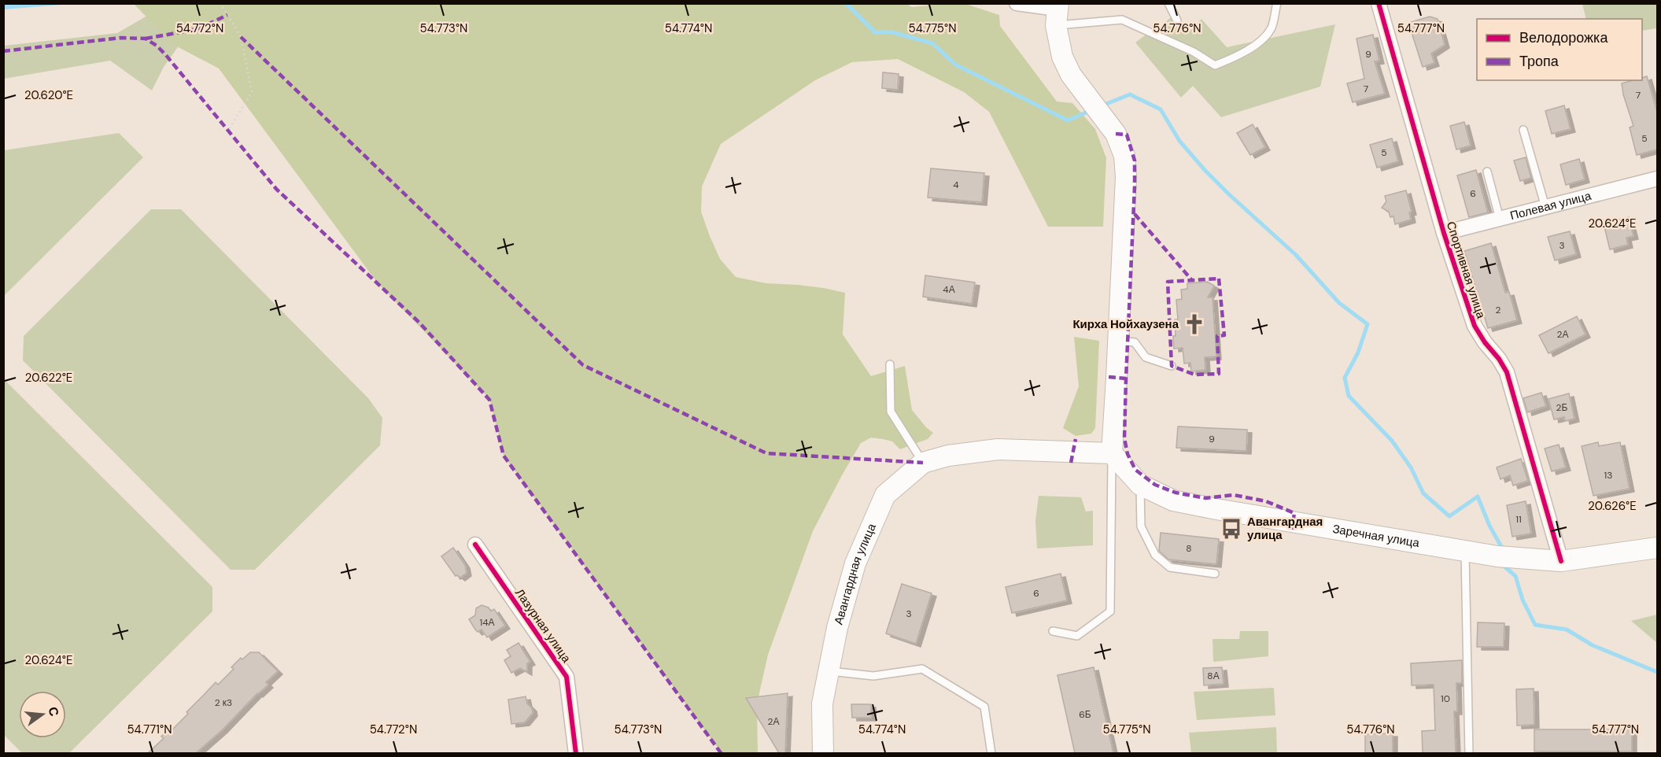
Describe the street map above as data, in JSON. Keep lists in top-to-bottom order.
{
  "streets": {
    "main road": ["Заречная улица", "Авангардная улица"],
    "street": ["Полевая улица", "Спортивная улица", "Лазурная улица"]
  },
  "crossings": [
    ["Полевая улица", "Спортивная улица"],
    ["Спортивная улица", "Заречная улица"],
    ["Заречная улица", "Авангардная улица"]
  ],
  "places": {
    "church": ["Кирха Нойхаузена"],
    "bus stop": ["Авангардная улица"]
  },
  "house_numbers": [
    "9",
    "7",
    "7",
    "5",
    "5",
    "4",
    "6",
    "3",
    "4А",
    "2",
    "2А",
    "2Б",
    "9",
    "13",
    "11",
    "8",
    "6",
    "3",
    "14А",
    "8А",
    "10",
    "2 к3",
    "6Б",
    "2А"
  ],
  "legend": ["Велодорожка", "Тропа"],
  "north": "right",
  "coordinates": [
    "54.772°N",
    "54.773°N",
    "54.774°N",
    "54.775°N",
    "54.776°N",
    "54.777°N",
    "20.620°E",
    "20.624°E",
    "20.622°E",
    "20.626°E",
    "54.771°N"
  ]
}
